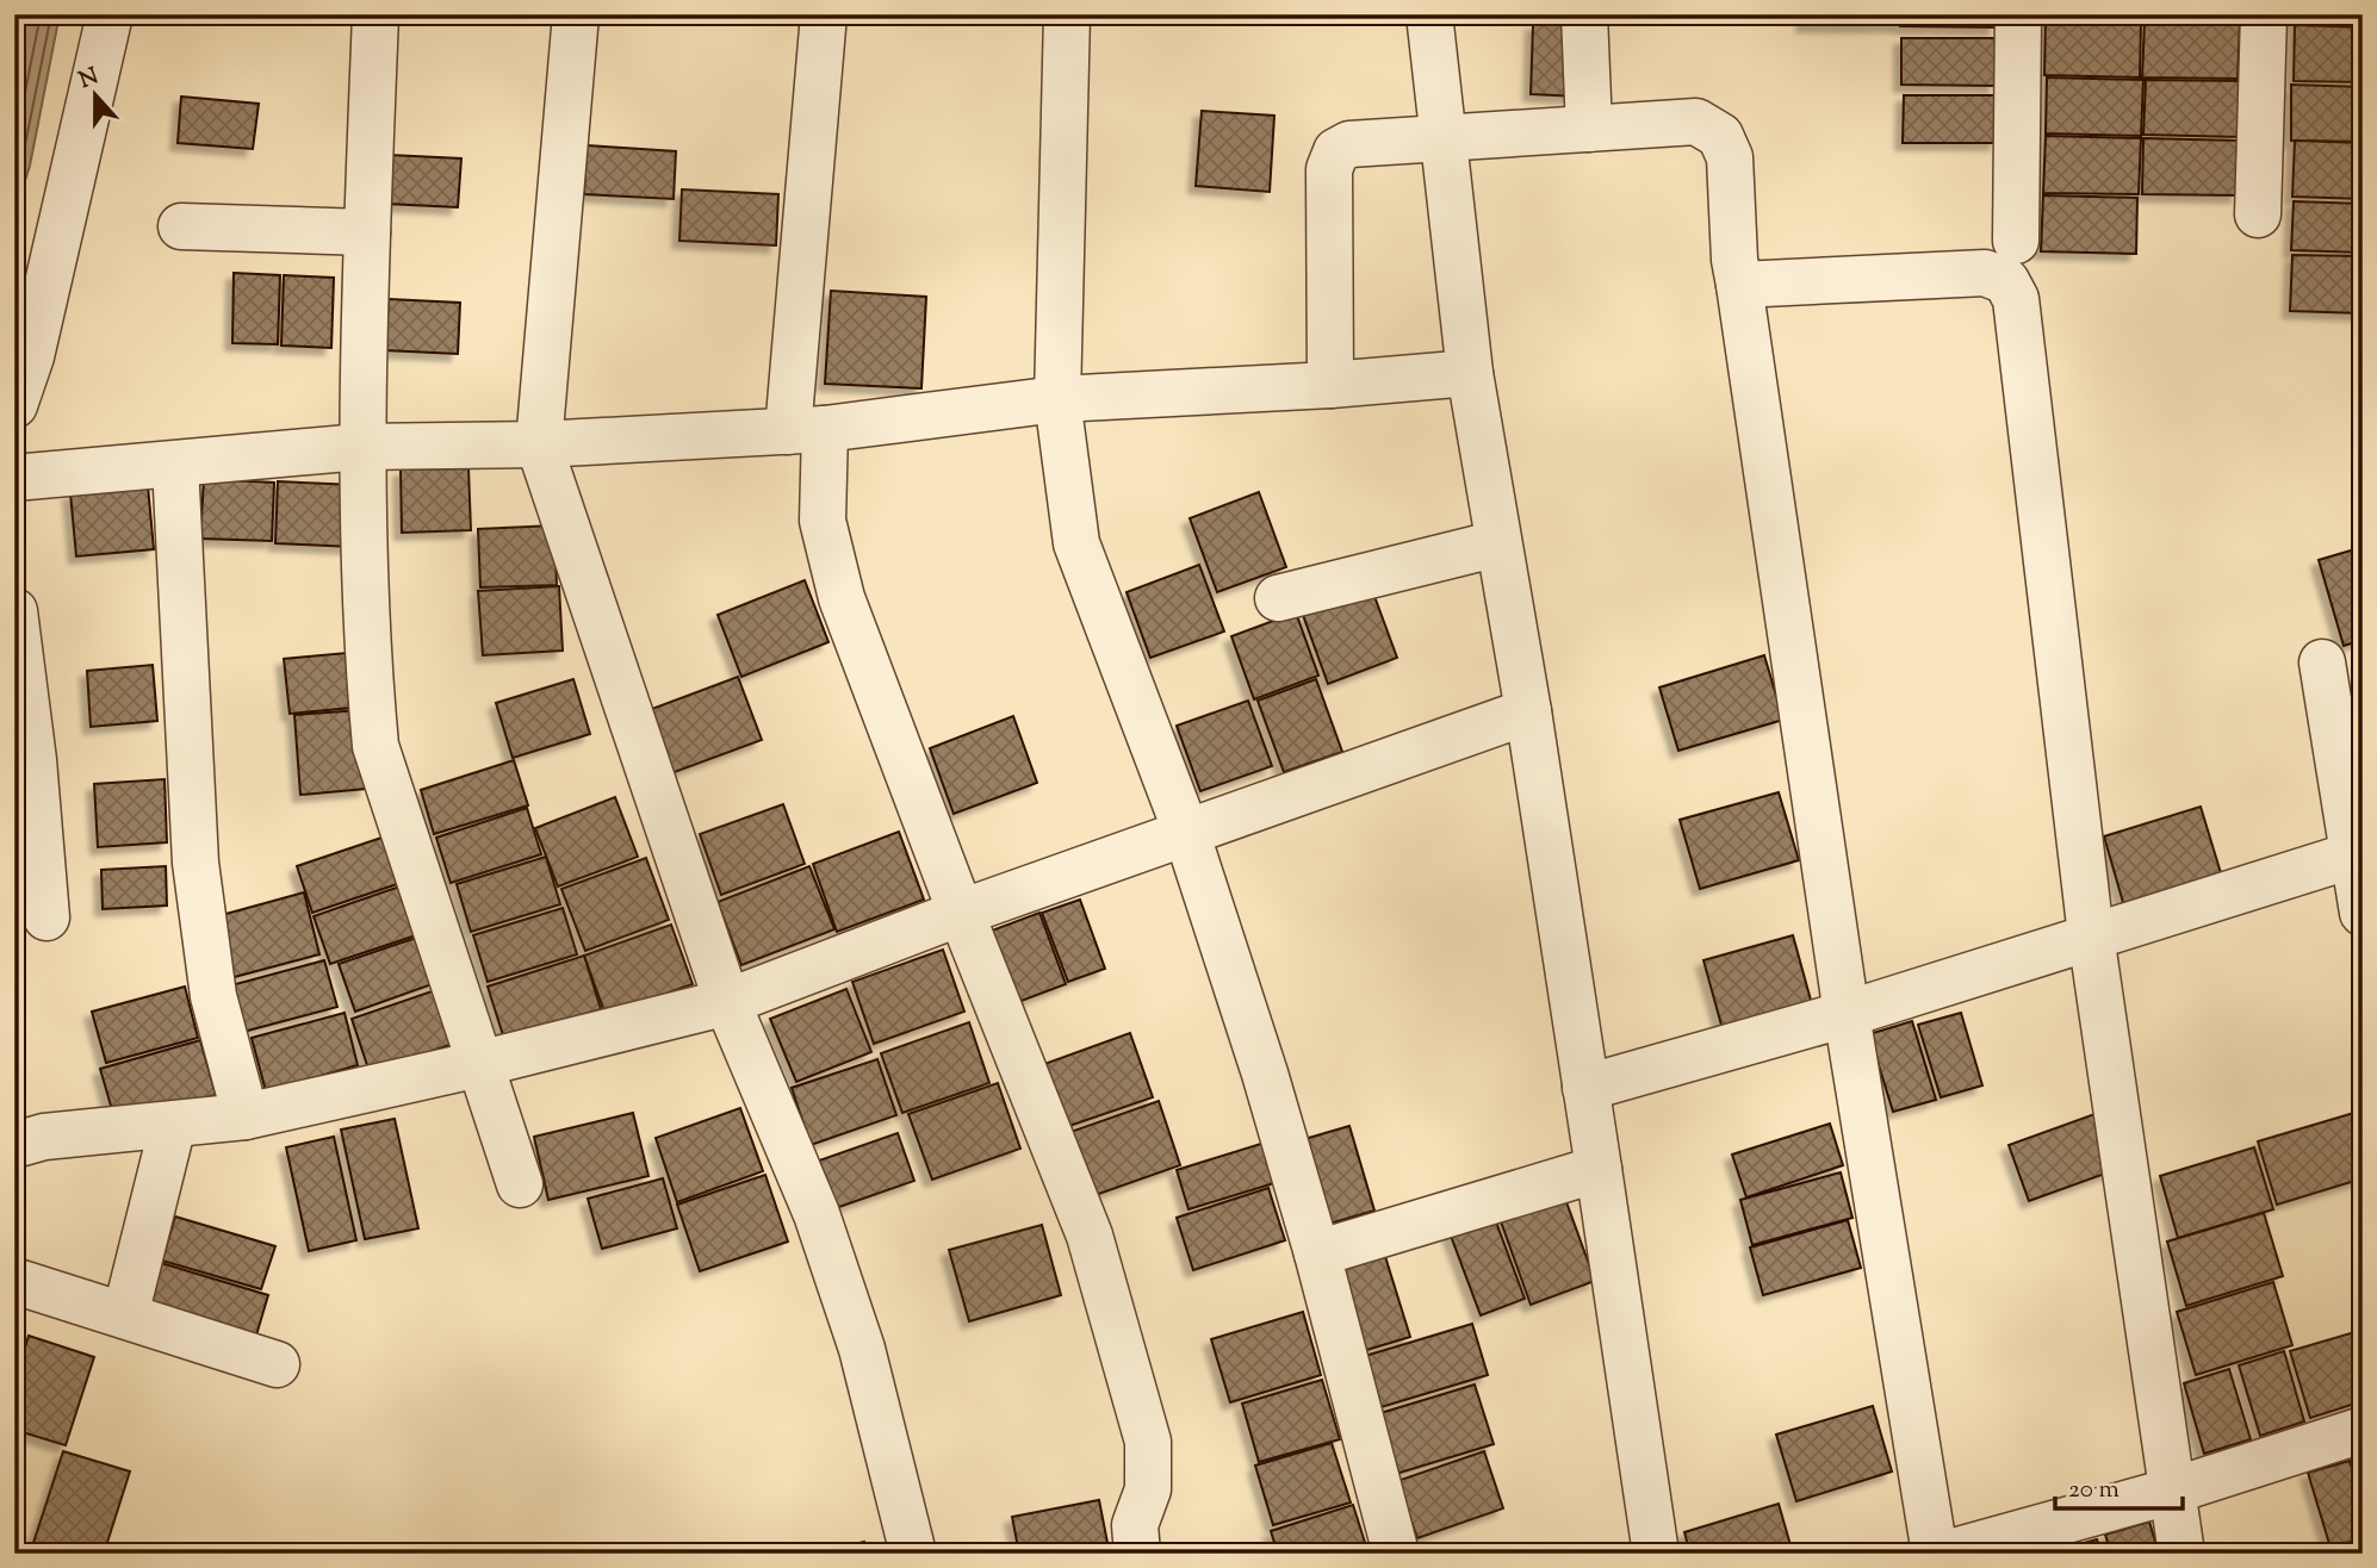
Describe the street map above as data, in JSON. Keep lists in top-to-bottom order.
{
  "scale_bar": "20 m",
  "north": "top"
}
